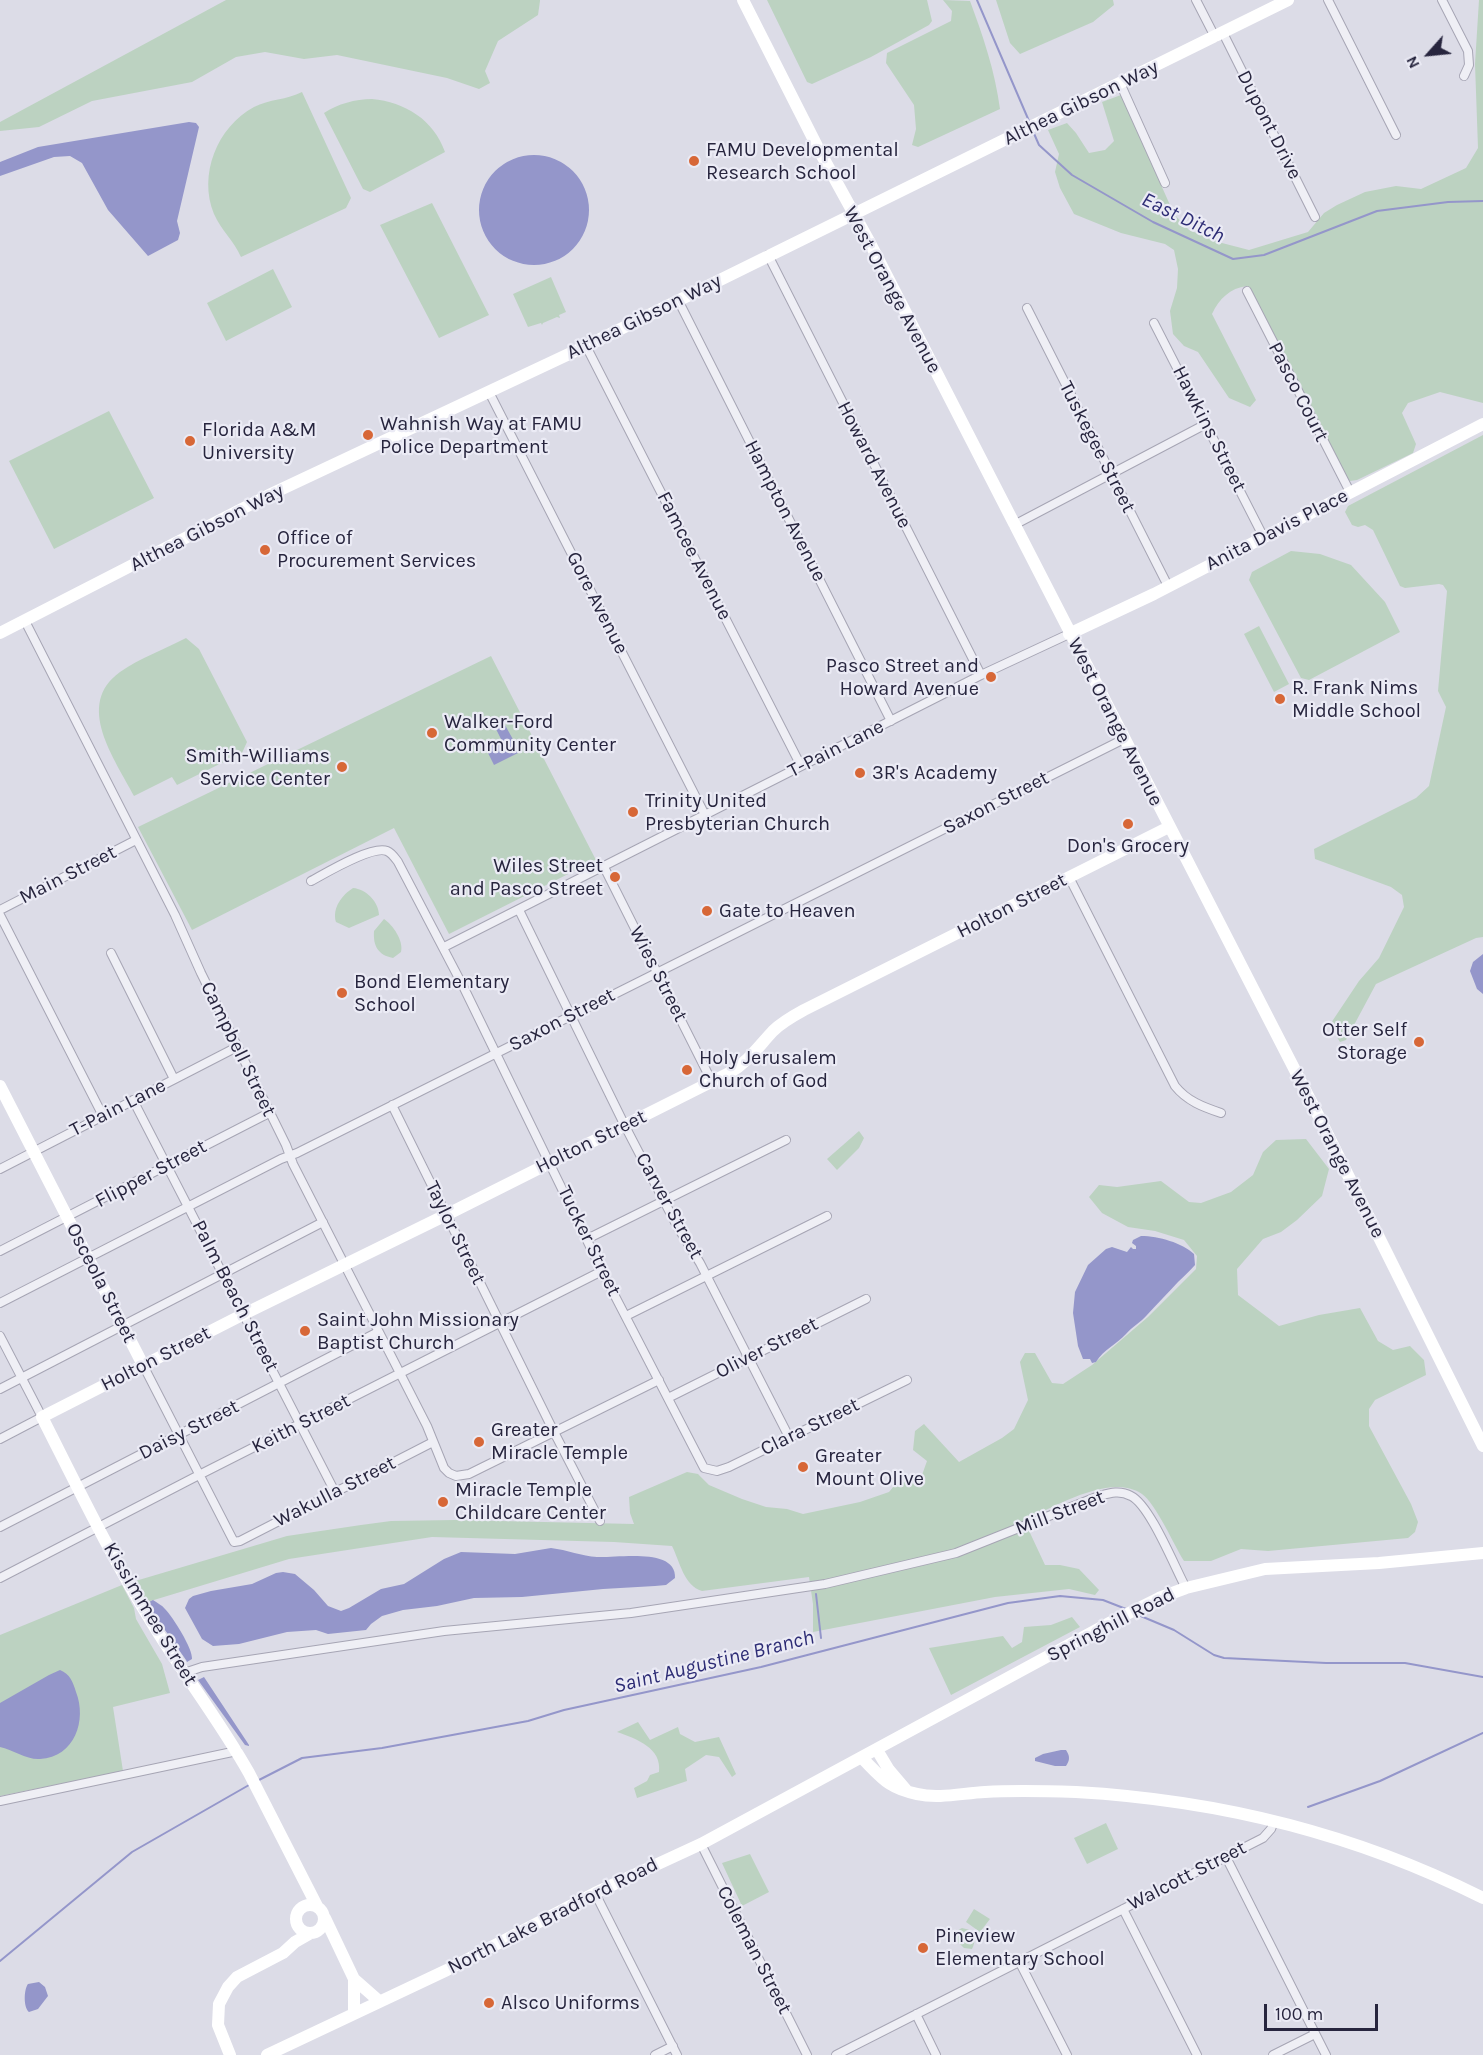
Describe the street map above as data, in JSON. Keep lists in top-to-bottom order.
{
  "streets": {
    "street": [
      "Althea Gibson Way",
      "Dupont Drive",
      "West Orange Avenue",
      "Pasco Court",
      "Hawkins Street",
      "Tuskegee Street",
      "Howard Avenue",
      "Hampton Avenue",
      "Anita Davis Place",
      "Famcee Avenue",
      "Gore Avenue",
      "T-Pain Lane",
      "Saxon Street",
      "Main Street",
      "Holton Street",
      "Wies Street",
      "Campbell Street",
      "Flipper Street",
      "Carver Street",
      "Taylor Street",
      "Tucker Street",
      "Osceola Street",
      "Palm Beach Street",
      "Oliver Street",
      "Keith Street",
      "Clara Street",
      "Daisy Street",
      "Wakulla Street",
      "Mill Street",
      "Kissimmee Street",
      "Springhill Road",
      "Walcott Street",
      "North Lake Bradford Road",
      "Coleman Street"
    ]
  },
  "crossings": [
    ["Althea Gibson Way", "Dupont Drive"],
    ["Althea Gibson Way", "West Orange Avenue"],
    ["Althea Gibson Way", "Howard Avenue"],
    ["Althea Gibson Way", "Hampton Avenue"],
    ["Althea Gibson Way", "Famcee Avenue"],
    ["Althea Gibson Way", "Gore Avenue"],
    ["Althea Gibson Way", "Campbell Street"],
    ["West Orange Avenue", "Anita Davis Place"],
    ["West Orange Avenue", "T-Pain Lane"],
    ["West Orange Avenue", "Saxon Street"],
    ["West Orange Avenue", "Holton Street"],
    ["Pasco Court", "Anita Davis Place"],
    ["Hawkins Street", "Anita Davis Place"],
    ["Tuskegee Street", "Anita Davis Place"],
    ["Howard Avenue", "T-Pain Lane"],
    ["Hampton Avenue", "T-Pain Lane"],
    ["Anita Davis Place", "T-Pain Lane"],
    ["Famcee Avenue", "T-Pain Lane"],
    ["Gore Avenue", "T-Pain Lane"],
    ["T-Pain Lane", "Wies Street"],
    ["T-Pain Lane", "Campbell Street"],
    ["T-Pain Lane", "Carver Street"],
    ["T-Pain Lane", "Tucker Street"],
    ["T-Pain Lane", "Osceola Street"],
    ["T-Pain Lane", "Palm Beach Street"],
    ["Saxon Street", "Wies Street"],
    ["Saxon Street", "Campbell Street"],
    ["Saxon Street", "Carver Street"],
    ["Saxon Street", "Taylor Street"],
    ["Saxon Street", "Tucker Street"],
    ["Saxon Street", "Osceola Street"],
    ["Saxon Street", "Palm Beach Street"],
    ["Main Street", "Campbell Street"],
    ["Holton Street", "Wies Street"],
    ["Holton Street", "Campbell Street"],
    ["Holton Street", "Carver Street"],
    ["Holton Street", "Taylor Street"],
    ["Holton Street", "Tucker Street"],
    ["Holton Street", "Osceola Street"],
    ["Holton Street", "Palm Beach Street"],
    ["Holton Street", "Kissimmee Street"],
    ["Campbell Street", "Flipper Street"],
    ["Campbell Street", "Taylor Street"],
    ["Campbell Street", "Keith Street"],
    ["Campbell Street", "Daisy Street"],
    ["Campbell Street", "Wakulla Street"],
    ["Flipper Street", "Osceola Street"],
    ["Flipper Street", "Palm Beach Street"],
    ["Carver Street", "Oliver Street"],
    ["Carver Street", "Clara Street"],
    ["Taylor Street", "Keith Street"],
    ["Tucker Street", "Oliver Street"],
    ["Tucker Street", "Keith Street"],
    ["Tucker Street", "Clara Street"],
    ["Osceola Street", "Keith Street"],
    ["Osceola Street", "Daisy Street"],
    ["Osceola Street", "Wakulla Street"],
    ["Palm Beach Street", "Keith Street"],
    ["Palm Beach Street", "Daisy Street"],
    ["Palm Beach Street", "Wakulla Street"],
    ["Keith Street", "Kissimmee Street"],
    ["Daisy Street", "Kissimmee Street"],
    ["Mill Street", "Kissimmee Street"],
    ["Mill Street", "Springhill Road"],
    ["Springhill Road", "North Lake Bradford Road"],
    ["North Lake Bradford Road", "Coleman Street"]
  ],
  "water": ["East Ditch", "Saint Augustine Branch"],
  "places": [
    "FAMU Developmental Research School",
    "Wahnish Way at FAMU Police Department",
    "Florida A&M University",
    "Office of Procurement Services",
    "Pasco Street and Howard Avenue",
    "R. Frank Nims Middle School",
    "Walker-Ford Community Center",
    "Smith-Williams Service Center",
    "3R's Academy",
    "Trinity United Presbyterian Church",
    "Don's Grocery",
    "Wiles Street and Pasco Street",
    "Gate to Heaven",
    "Bond Elementary School",
    "Otter Self Storage",
    "Holy Jerusalem Church of God",
    "Saint John Missionary Baptist Church",
    "Greater Miracle Temple",
    "Greater Mount Olive",
    "Miracle Temple Childcare Center",
    "Pineview Elementary School",
    "Alsco Uniforms"
  ],
  "scale_bar": "100 m",
  "north": "bottom left"
}
